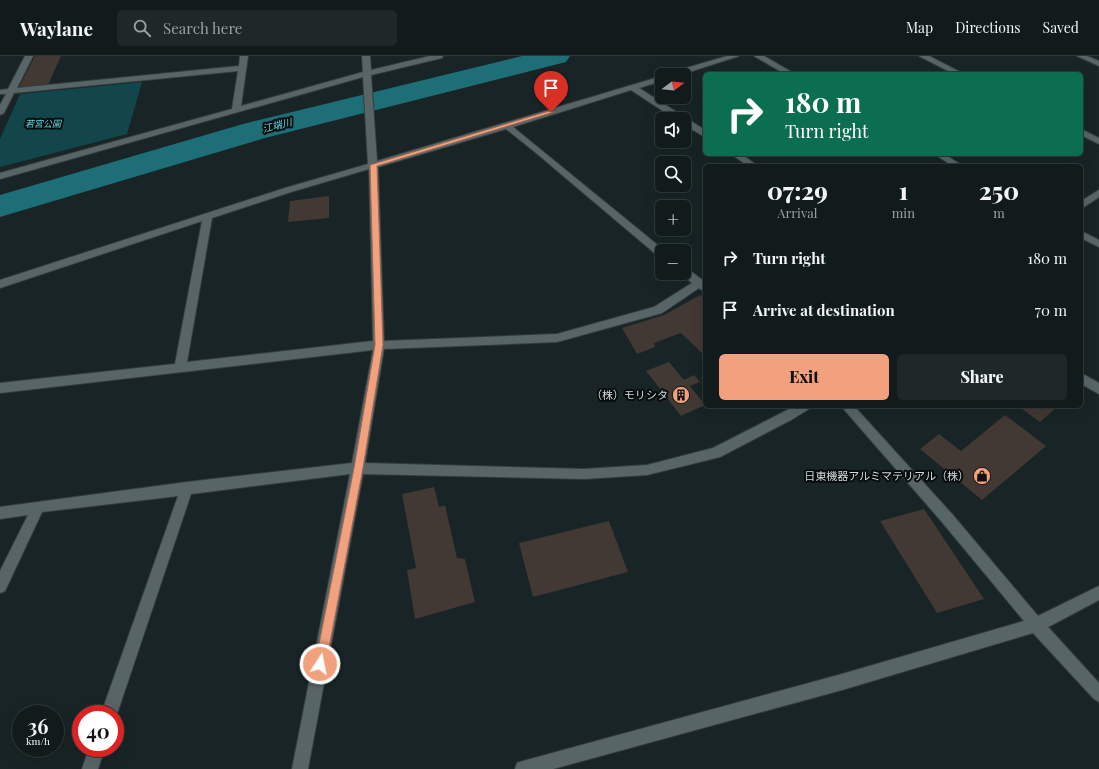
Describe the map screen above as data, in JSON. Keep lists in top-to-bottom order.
{
  "water": ["江端川"],
  "parks": ["若宮公園"],
  "places": {
    "building": ["（株）モリシタ"],
    "shop": ["日東機器アルミマテリアル（株）"]
  },
  "north": "right",
  "page": {
    "header": "Waylane",
    "search": "Search here",
    "nav": ["Map", "Directions", "Saved"],
    "map_buttons": ["+", "−"],
    "turn": ["180 m", "Turn right"],
    "eta": [
      "07:29",
      "Arrival",
      "1",
      "min",
      "250",
      "m"
    ],
    "list": [
      {
        "name": "Turn right",
        "value": "180 m"
      },
      {
        "name": "Arrive at destination",
        "value": "70 m"
      }
    ],
    "buttons": ["Exit", "Share"],
    "speed": "36 km/h",
    "limit": "40"
  }
}
